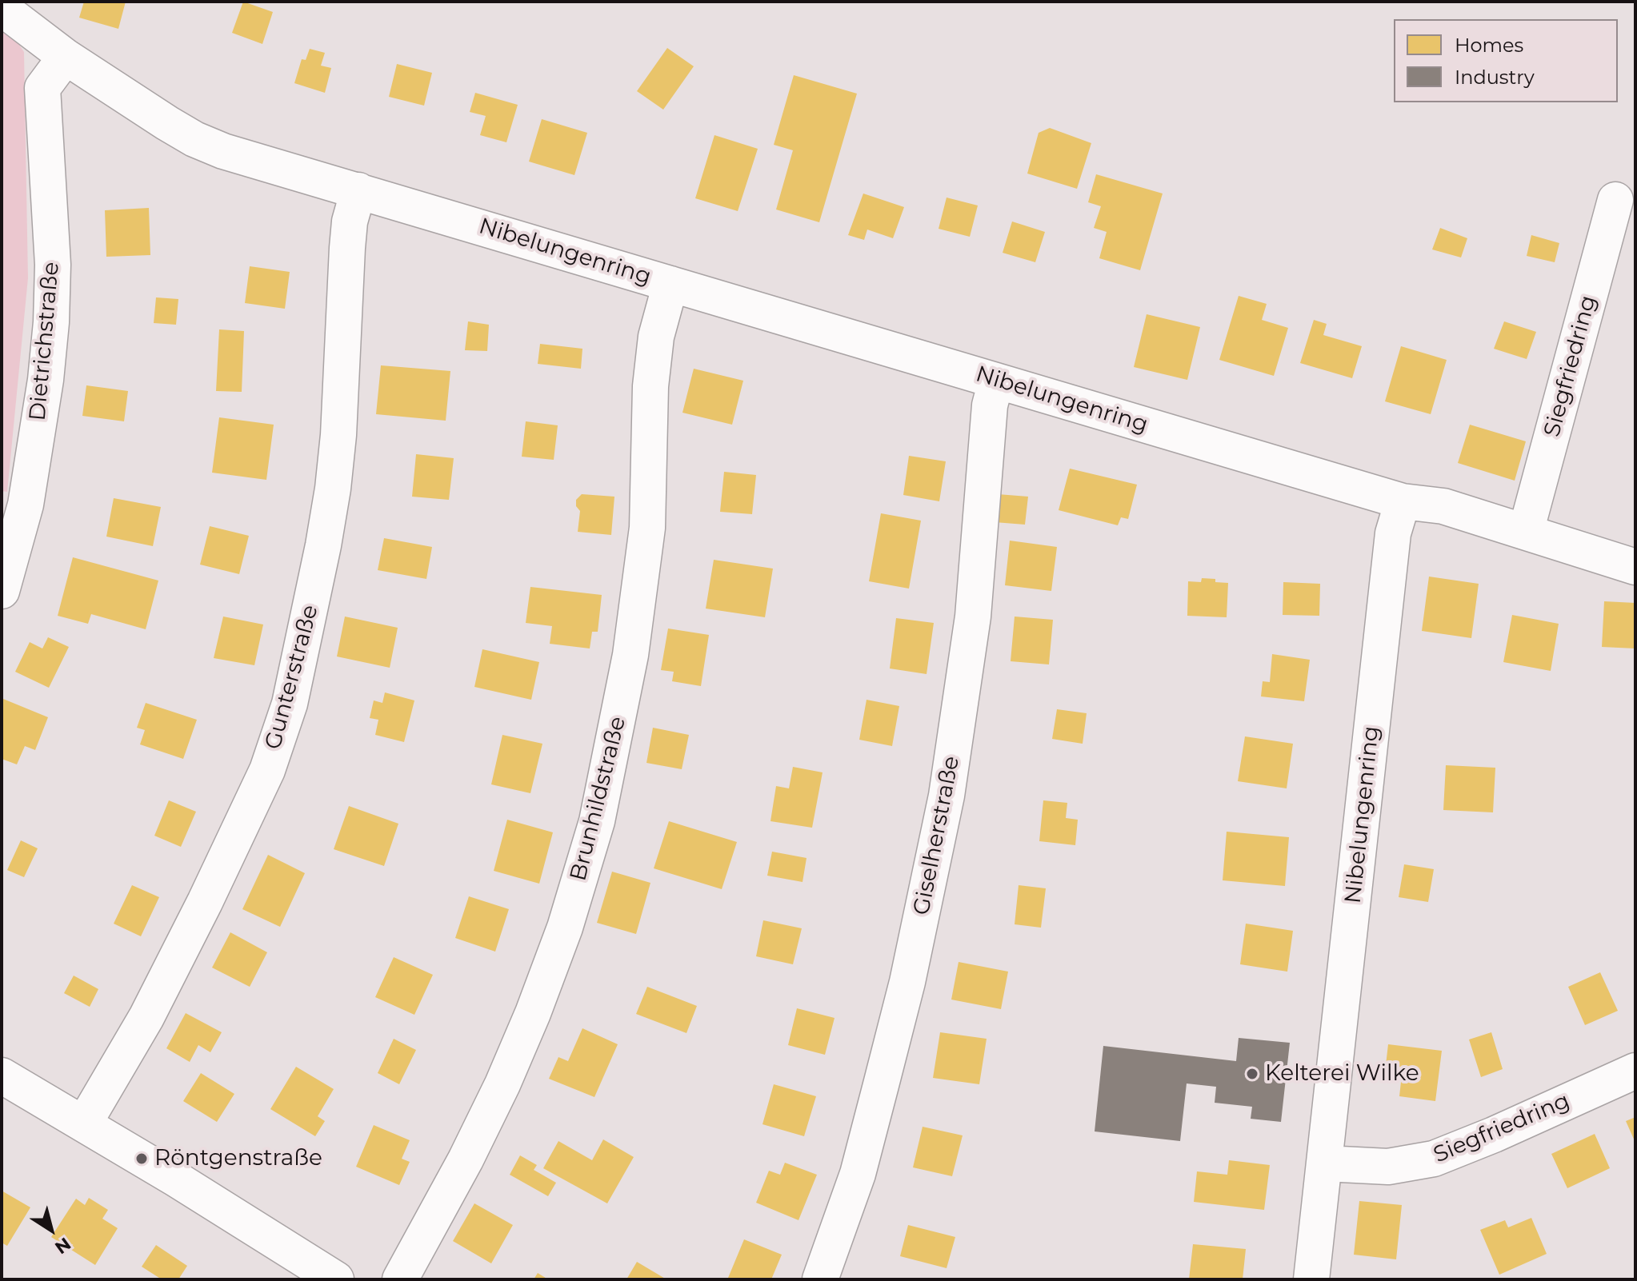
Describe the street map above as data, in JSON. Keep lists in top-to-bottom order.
{
  "streets": {
    "street": [
      "Nibelungenring",
      "Dietrichstraße",
      "Siegfriedring",
      "Gunterstraße",
      "Brunhildstraße",
      "Giselherstraße"
    ]
  },
  "crossings": [
    ["Nibelungenring", "Dietrichstraße"],
    ["Nibelungenring", "Siegfriedring"],
    ["Nibelungenring", "Gunterstraße"],
    ["Nibelungenring", "Brunhildstraße"],
    ["Nibelungenring", "Giselherstraße"]
  ],
  "places": ["Kelterei Wilke", "Röntgenstraße"],
  "legend": ["Homes", "Industry"],
  "north": "bottom right"
}
